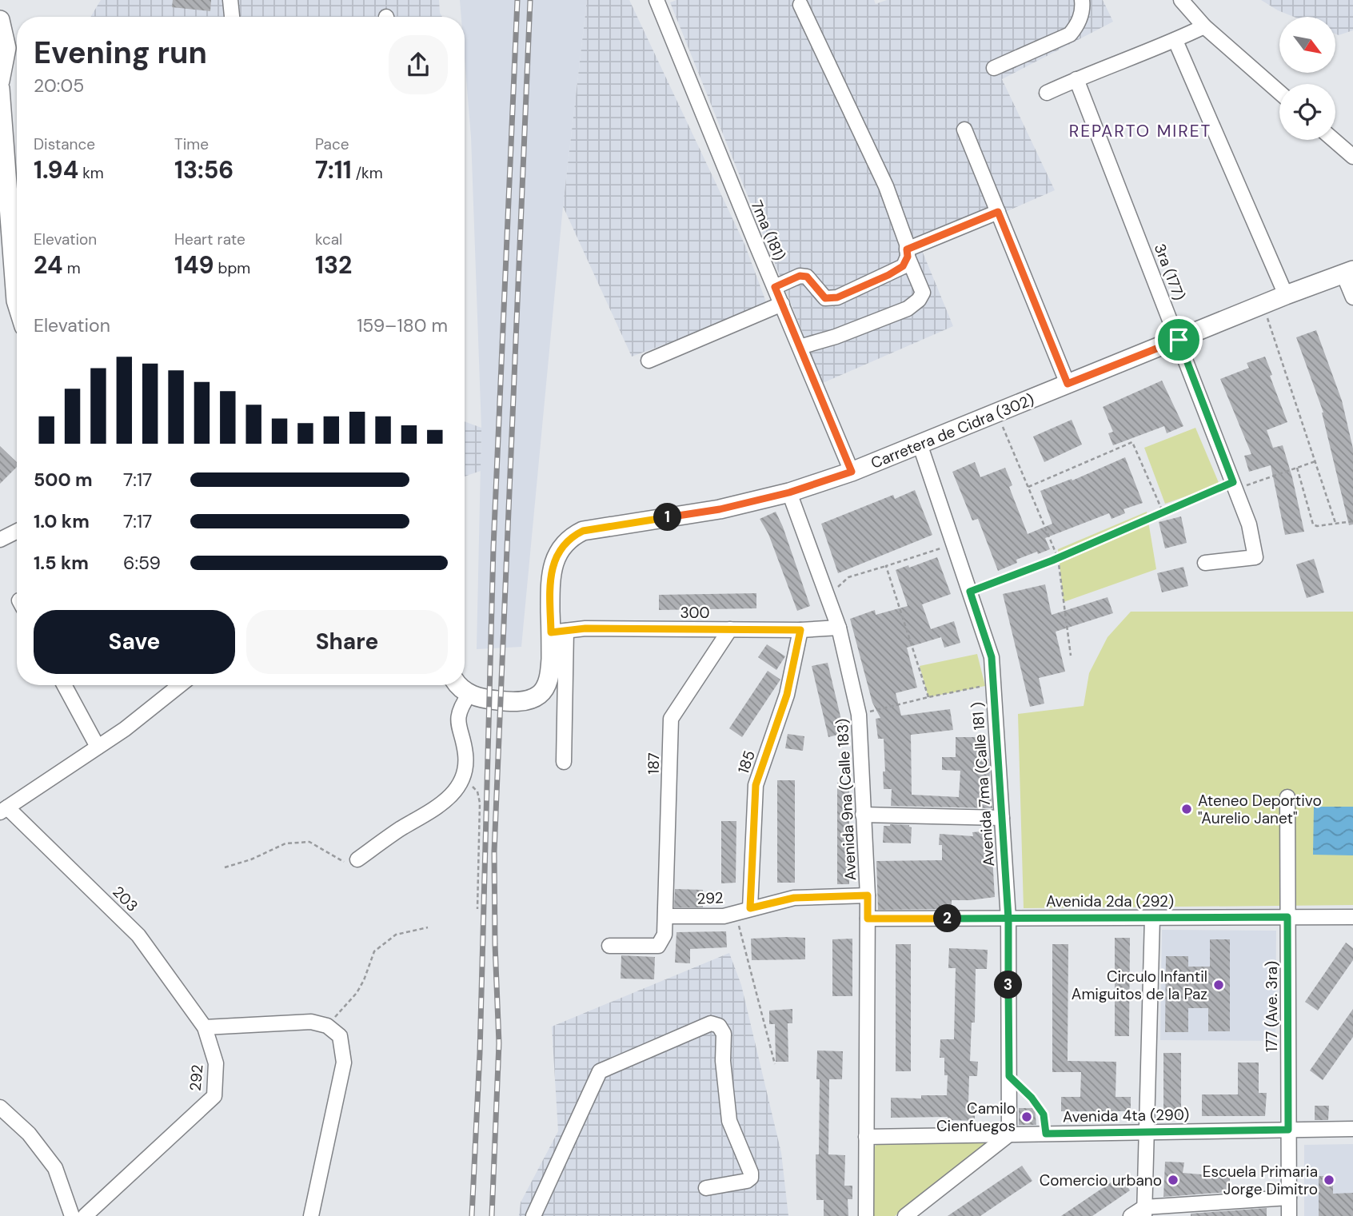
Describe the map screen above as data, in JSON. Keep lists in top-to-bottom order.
{
  "streets": {
    "main road": ["Carretera de Cidra (302)"],
    "street": [
      "7ma (181)",
      "3ra (177)",
      "300",
      "185",
      "187",
      "Avenida 7ma (Calle 181 )",
      "Avenida 9na (Calle 183)",
      "292",
      "203",
      "Avenida 2da (292)",
      "177 (Ave. 3ra)",
      "Avenida 4ta (290)"
    ]
  },
  "crossings": [
    ["7ma (181)", "Carretera de Cidra (302)"],
    ["3ra (177)", "Carretera de Cidra (302)"],
    ["Carretera de Cidra (302)", "300"],
    ["Carretera de Cidra (302)", "Avenida 7ma (Calle 181 )"],
    ["Carretera de Cidra (302)", "Avenida 9na (Calle 183)"],
    ["300", "185"],
    ["300", "187"],
    ["300", "Avenida 9na (Calle 183)"],
    ["185", "292"],
    ["187", "292"],
    ["Avenida 7ma (Calle 181 )", "Avenida 2da (292)"],
    ["Avenida 7ma (Calle 181 )", "Avenida 4ta (290)"],
    ["Avenida 9na (Calle 183)", "292"],
    ["Avenida 9na (Calle 183)", "Avenida 2da (292)"],
    ["Avenida 9na (Calle 183)", "Avenida 4ta (290)"],
    ["292", "203"],
    ["Avenida 2da (292)", "177 (Ave. 3ra)"],
    ["177 (Ave. 3ra)", "Avenida 4ta (290)"]
  ],
  "districts": ["REPARTO MIRET"],
  "places": [
    "Ateneo Deportivo \"Aurelio Janet\"",
    "Circulo Infantil Amiguitos de la Paz",
    "Camilo Cienfuegos",
    "Comercio urbano",
    "Escuela Primaria Jorge Dimitro"
  ],
  "north": "bottom right",
  "page": {
    "heading": ["Evening run", "20:05"],
    "stats": [
      ["Distance", "1.94 km"],
      ["Time", "13:56"],
      ["Pace", "7:11 /km"],
      ["Elevation", "24 m"],
      ["Heart rate", "149 bpm"],
      ["kcal", "132"]
    ],
    "chart": ["Elevation", "159–180 m"],
    "list": [
      {
        "name": "500 m",
        "note": "7:17"
      },
      {
        "name": "1.0 km",
        "note": "7:17"
      },
      {
        "name": "1.5 km",
        "note": "6:59"
      }
    ],
    "pins": ["1", "2", "3"],
    "buttons": ["Save", "Share"]
  }
}
